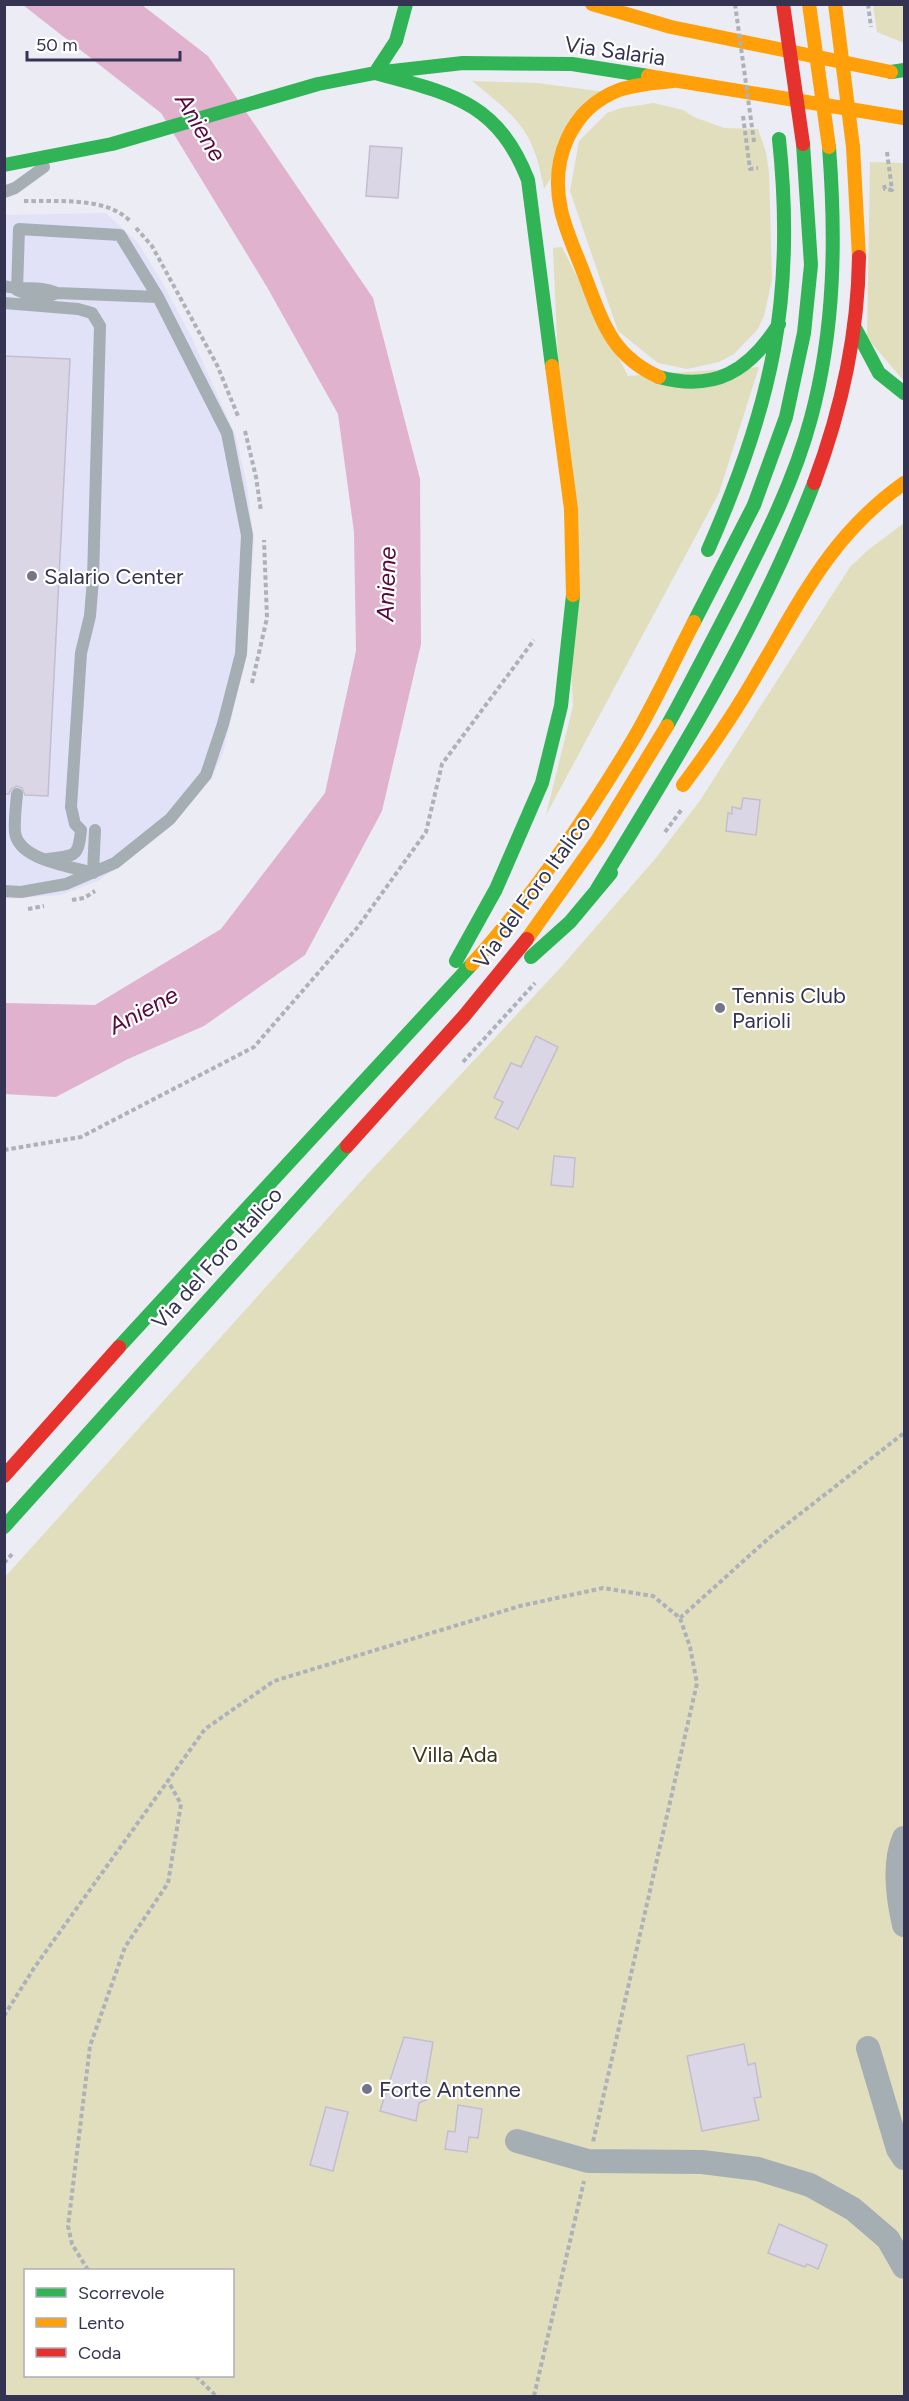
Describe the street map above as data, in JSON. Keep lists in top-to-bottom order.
{
  "streets": {
    "main road": ["Via Salaria", "Via del Foro Italico"]
  },
  "water": ["Aniene"],
  "parks": ["Villa Ada"],
  "places": ["Salario Center", "Tennis Club Parioli", "Forte Antenne"],
  "legend": ["Scorrevole", "Lento", "Coda"],
  "scale_bar": "50 m"
}
